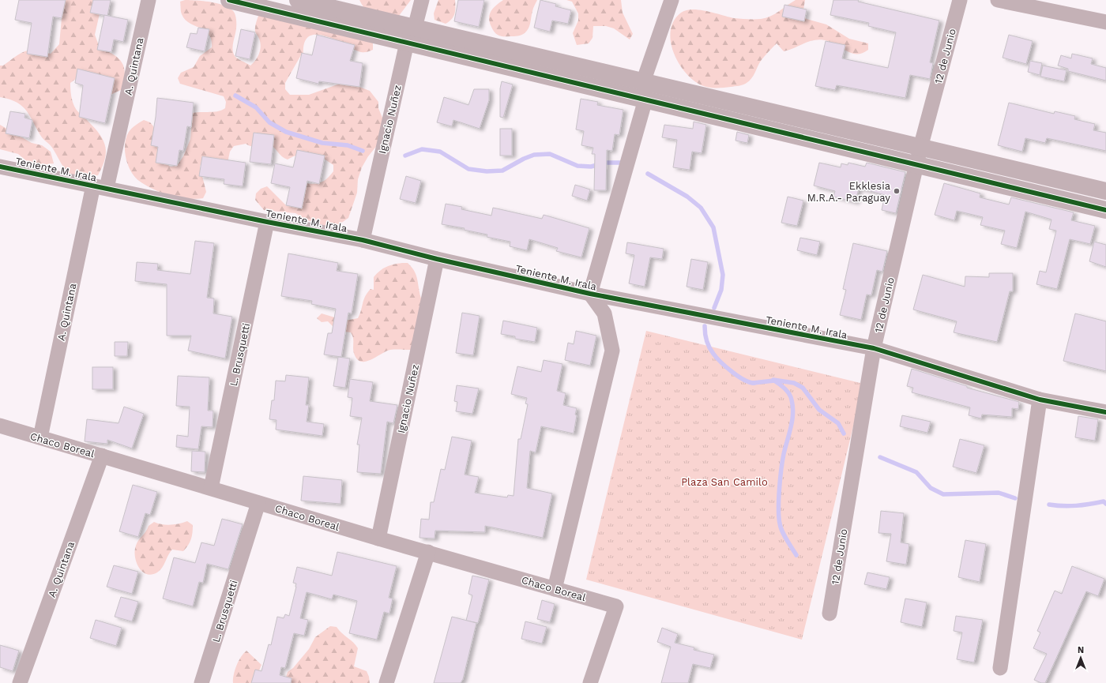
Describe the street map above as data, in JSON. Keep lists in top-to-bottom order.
{
  "streets": {
    "street": [
      "12 de Junio",
      "A. Quintana",
      "Ignacio Nuñez",
      "Teniente M. Irala",
      "L. Brusquetti",
      "Chaco Boreal"
    ]
  },
  "crossings": [
    ["12 de Junio", "Teniente M. Irala"],
    ["A. Quintana", "Teniente M. Irala"],
    ["A. Quintana", "Chaco Boreal"],
    ["Ignacio Nuñez", "Teniente M. Irala"],
    ["Ignacio Nuñez", "Chaco Boreal"],
    ["Teniente M. Irala", "L. Brusquetti"],
    ["L. Brusquetti", "Chaco Boreal"]
  ],
  "parks": ["Plaza San Camilo"],
  "places": ["Ekklesia M.R.A.- Paraguay"],
  "north": "top"
}
